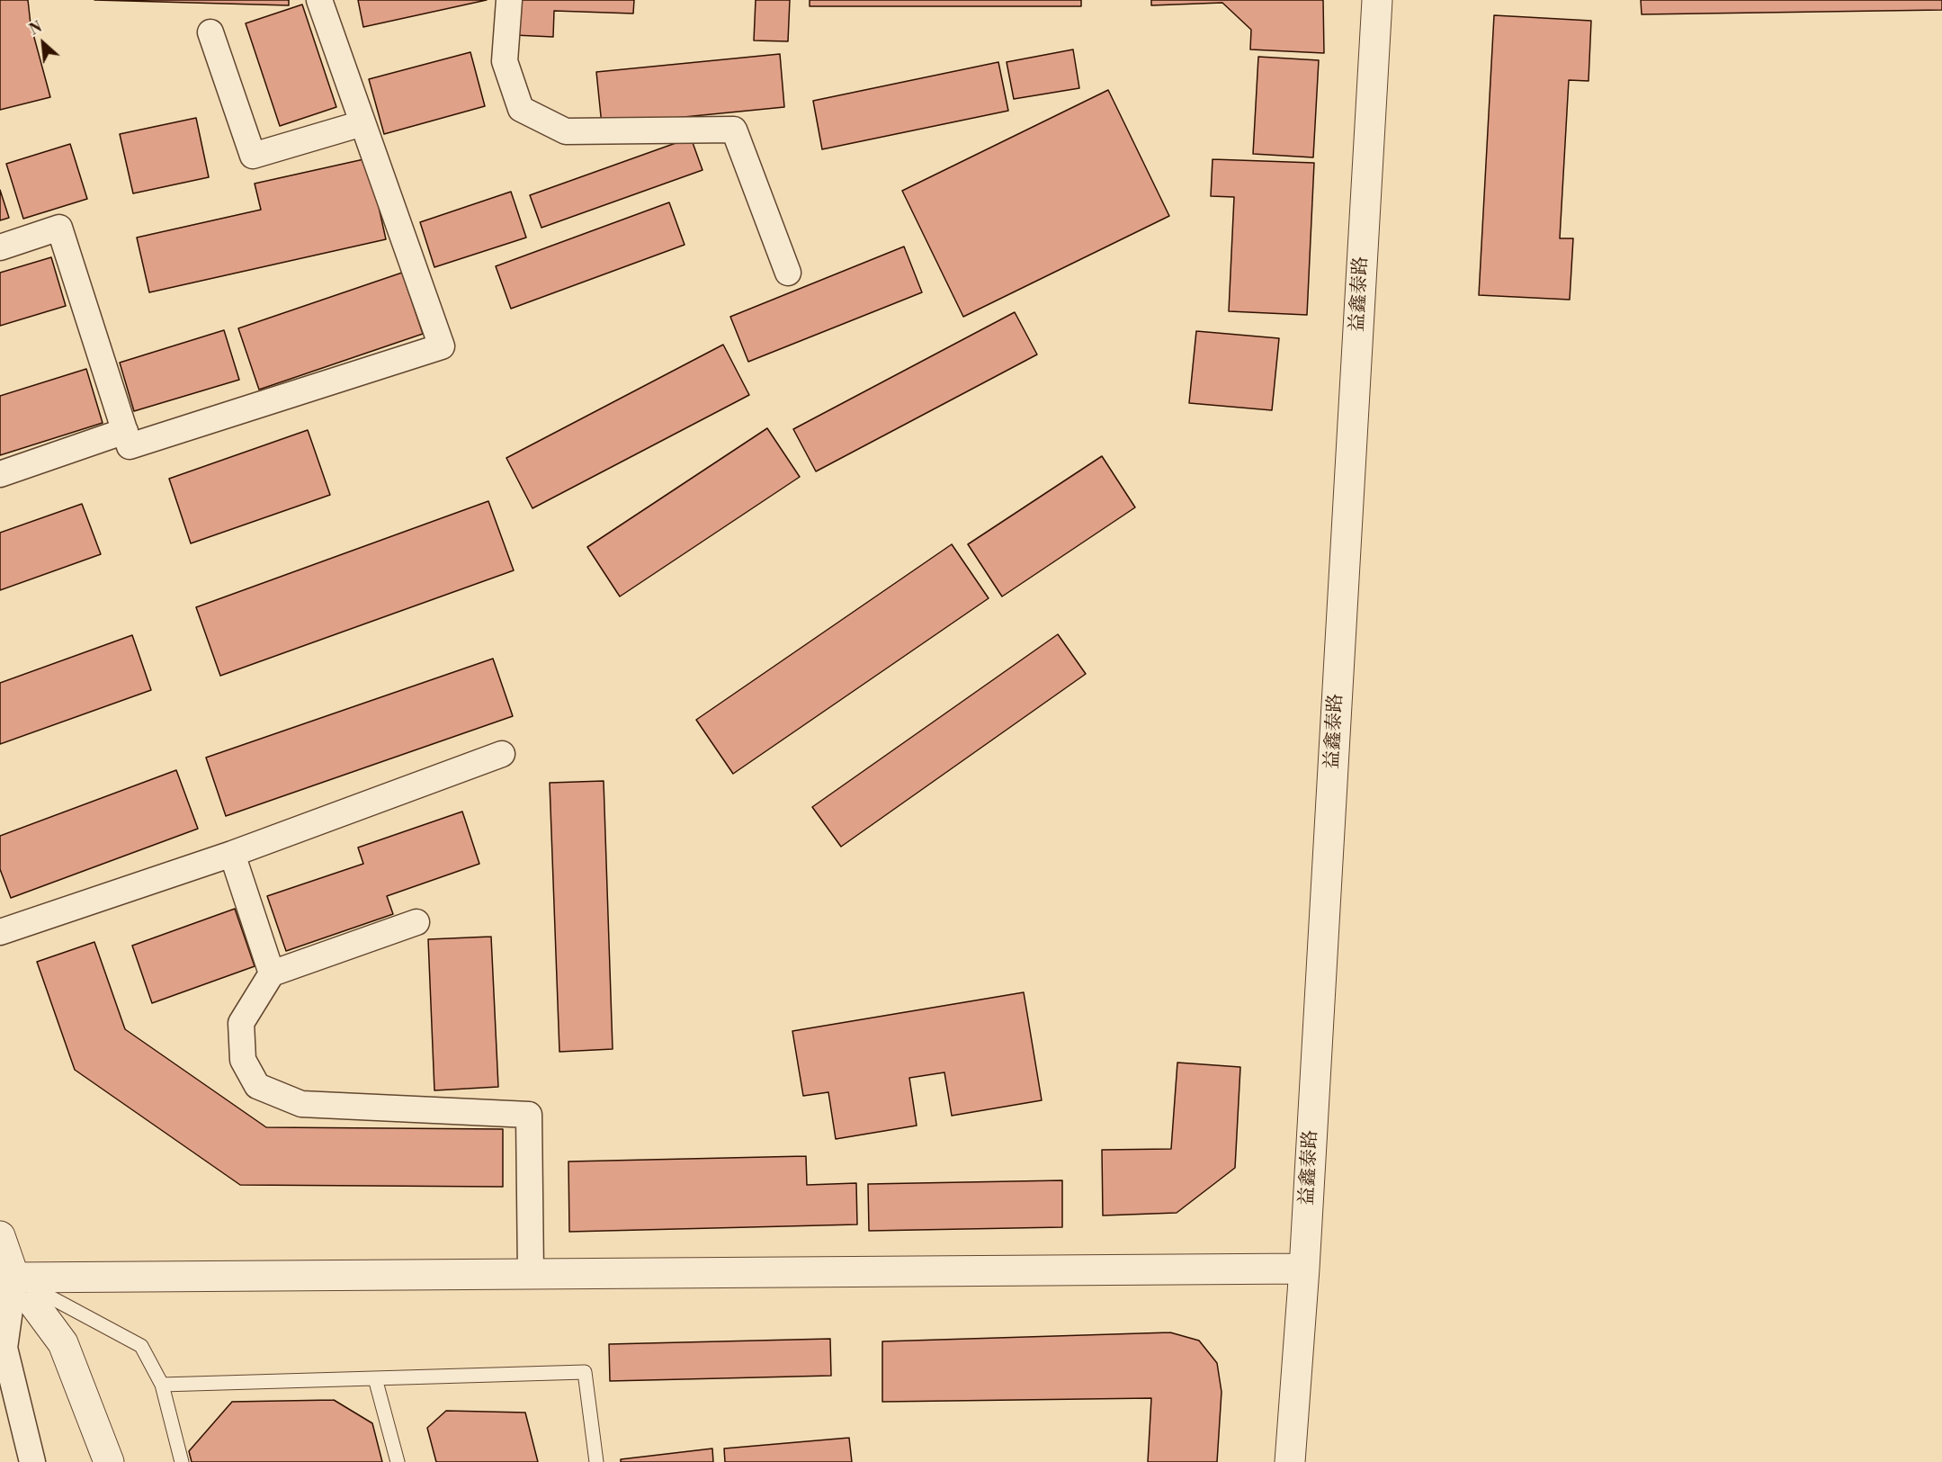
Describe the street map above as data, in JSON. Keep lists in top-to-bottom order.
{
  "streets": {
    "street": ["益鑫泰路"]
  },
  "north": "top left"
}
